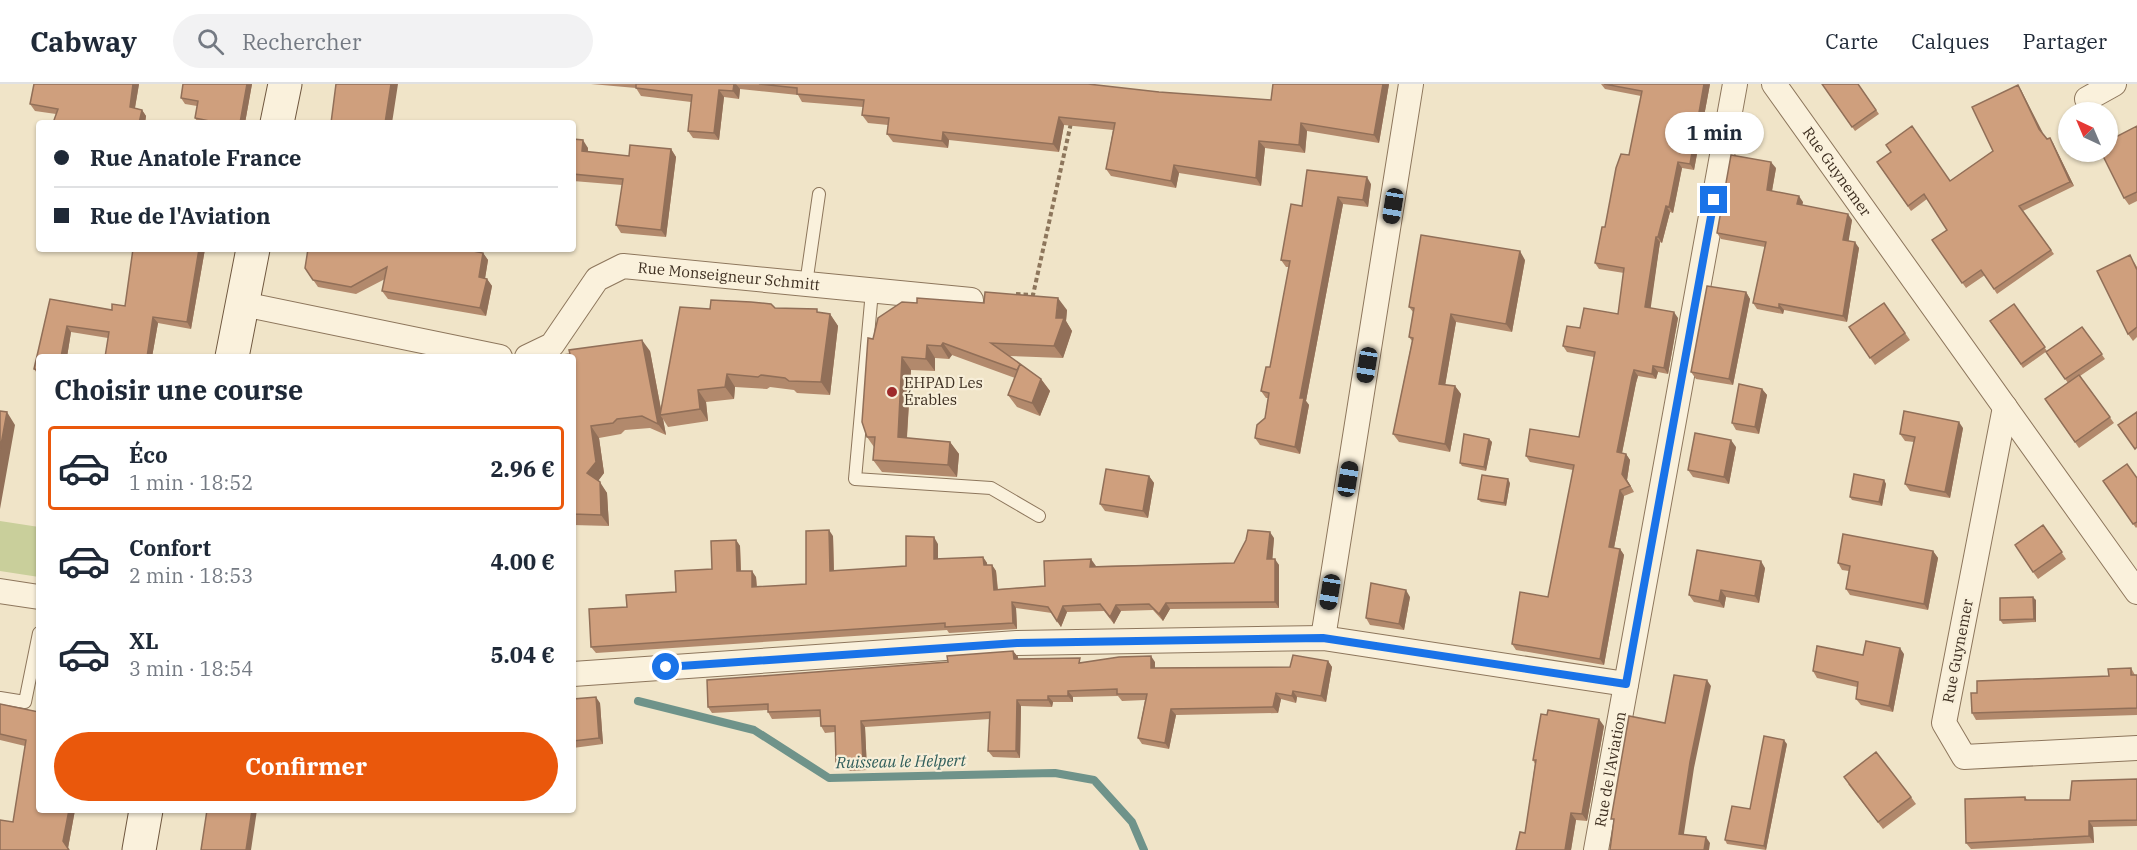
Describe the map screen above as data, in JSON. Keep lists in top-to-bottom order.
{
  "streets": {
    "street": ["Rue Guynemer", "Rue Monseigneur Schmitt", "Rue de l'Aviation"]
  },
  "water": ["Ruisseau le Helpert"],
  "places": ["EHPAD Les Érables"],
  "north": "top left",
  "page": {
    "header": "Cabway",
    "search": "Rechercher",
    "nav": ["Carte", "Calques", "Partager"],
    "bubble": "1 min",
    "banner": ["Rue Anatole France", "Rue de l'Aviation"],
    "heading": "Choisir une course",
    "list": [
      {
        "name": "Éco",
        "note": "1 min · 18:52",
        "value": "2.96 €"
      },
      {
        "name": "Confort",
        "note": "2 min · 18:53",
        "value": "4.00 €"
      },
      {
        "name": "XL",
        "note": "3 min · 18:54",
        "value": "5.04 €"
      }
    ],
    "buttons": "Confirmer"
  }
}
